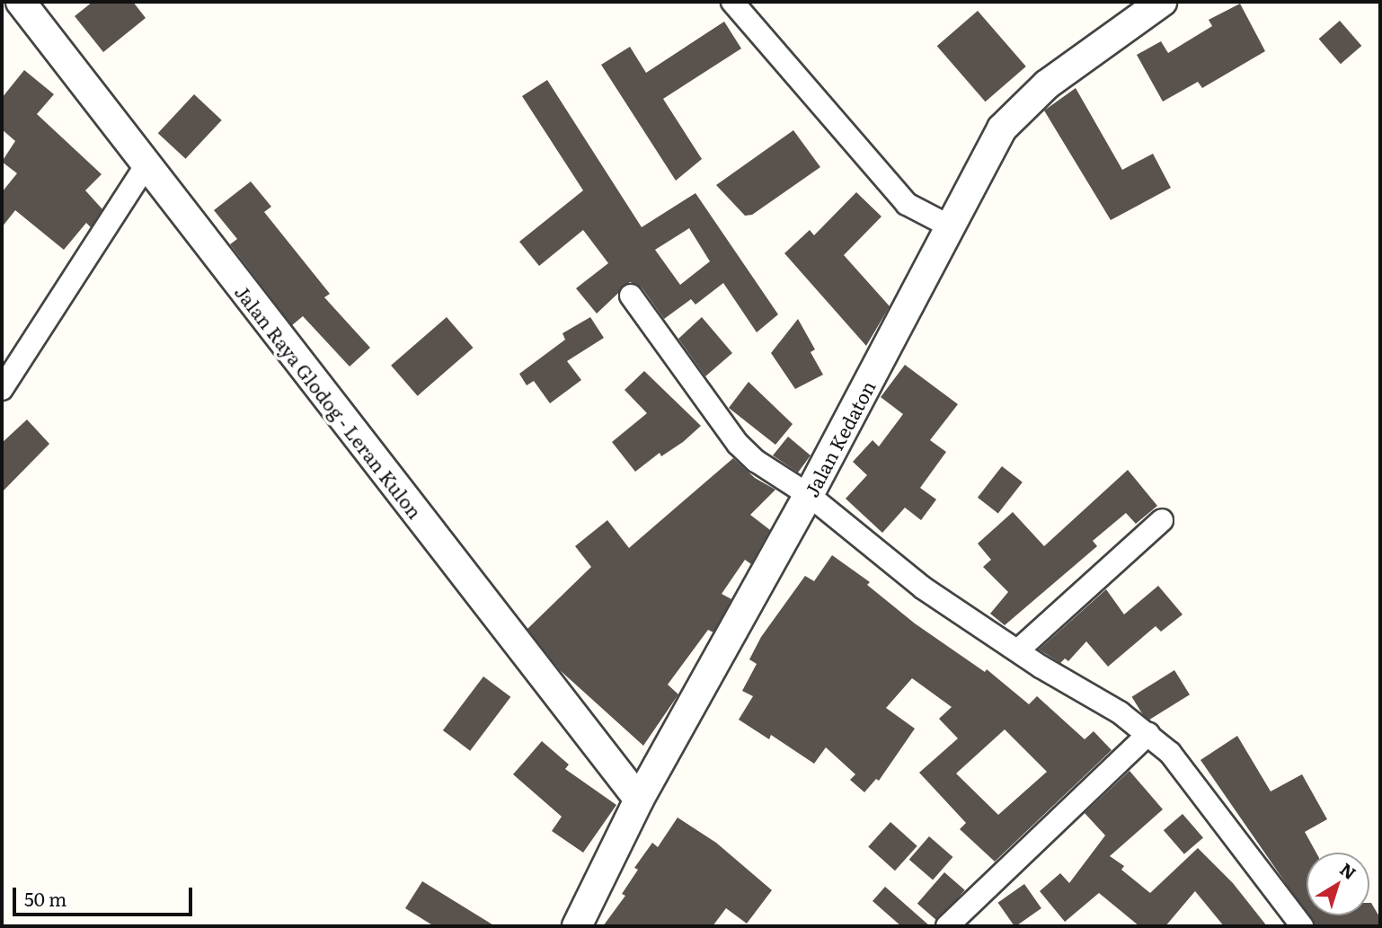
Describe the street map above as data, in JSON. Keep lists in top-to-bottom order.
{
  "streets": {
    "street": ["Jalan Raya Glodog - Leran Kulon", "Jalan Kedaton"]
  },
  "crossings": [
    ["Jalan Raya Glodog - Leran Kulon", "Jalan Kedaton"]
  ],
  "scale_bar": "50 m",
  "north": "top right"
}
